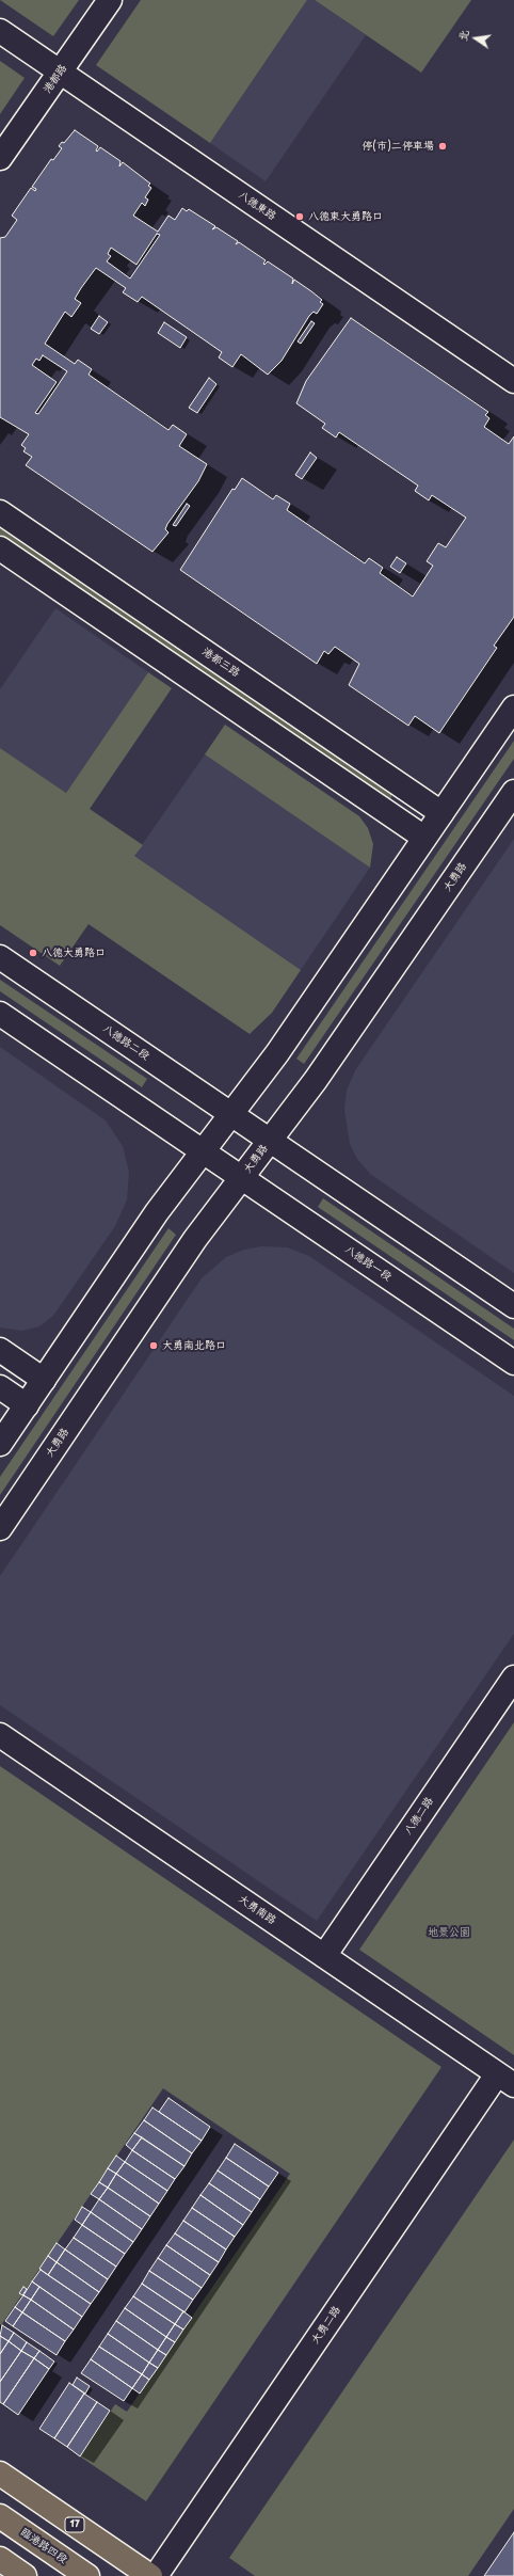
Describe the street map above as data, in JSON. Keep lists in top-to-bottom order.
{
  "streets": {
    "main road": ["17", "臨港路四段"],
    "street": [
      "港都路",
      "八德東路",
      "港都三路",
      "大勇路",
      "八德路二段",
      "八德路一段",
      "八德二路",
      "大勇南路",
      "大勇二路"
    ]
  },
  "crossings": [
    ["港都路", "八德東路"],
    ["大勇路", "八德路二段"],
    ["大勇路", "八德路一段"],
    ["八德二路", "大勇南路"],
    ["大勇南路", "大勇二路"]
  ],
  "parks": ["地景公園"],
  "places": [
    "停(市)二停車場",
    "八德東大勇路口",
    "八德大勇路口",
    "大勇南北路口"
  ],
  "north": "left"
}
